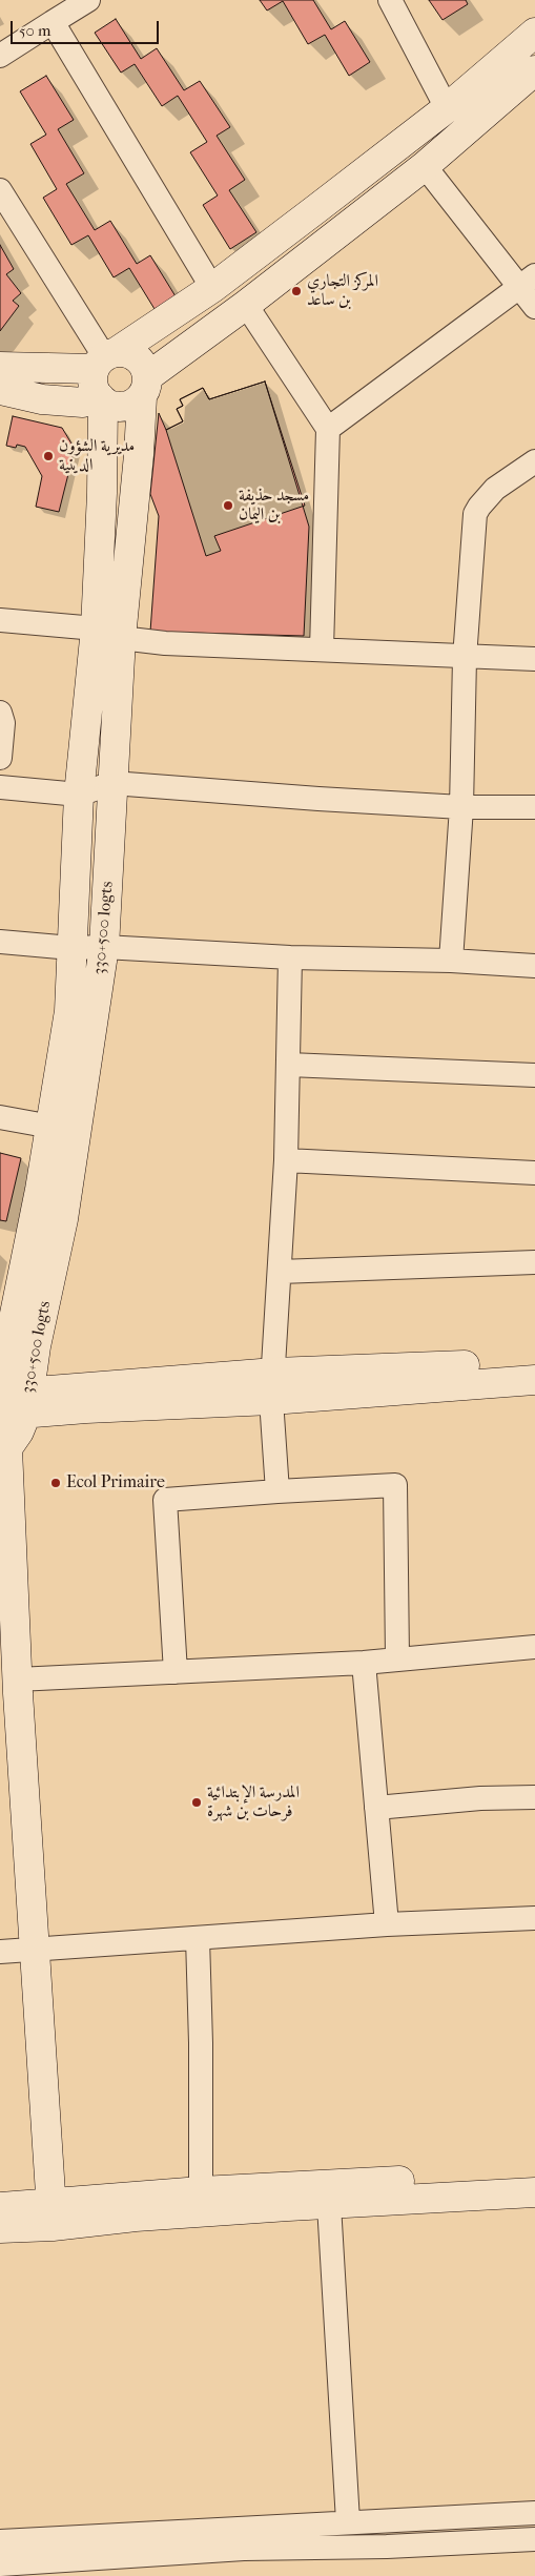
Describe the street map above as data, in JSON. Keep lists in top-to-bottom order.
{
  "streets": {
    "street": ["330+500 logts"]
  },
  "places": [
    "المركز التجاري بن ساعد",
    "مديرية الشؤون الدينية",
    "مسجد حذيفة بن اليمان",
    "Ecol Primaire",
    "المدرسة الإبتدائية فرحات بن شهرة"
  ],
  "scale_bar": "50 m"
}
